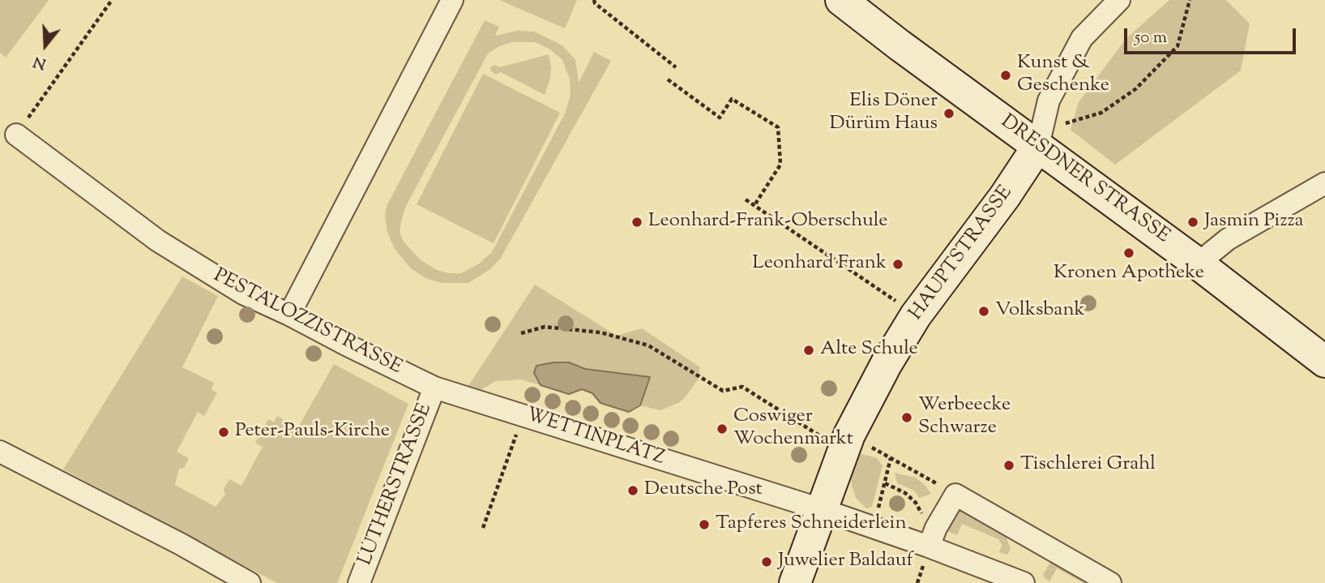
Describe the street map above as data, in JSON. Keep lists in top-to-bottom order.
{
  "streets": {
    "main road": ["DRESDNER STRASSE", "HAUPTSTRASSE"],
    "street": ["PESTALOZZISTRASSE", "WETTINPLATZ", "LUTHERSTRASSE"]
  },
  "crossings": [
    ["DRESDNER STRASSE", "HAUPTSTRASSE"],
    ["HAUPTSTRASSE", "WETTINPLATZ"],
    ["PESTALOZZISTRASSE", "WETTINPLATZ"],
    ["PESTALOZZISTRASSE", "LUTHERSTRASSE"],
    ["WETTINPLATZ", "LUTHERSTRASSE"]
  ],
  "places": [
    "Kunst & Geschenke",
    "Elis Döner Dürüm Haus",
    "Leonhard-Frank-Oberschule",
    "Jasmin Pizza",
    "Kronen Apotheke",
    "Leonhard Frank",
    "Volksbank",
    "Alte Schule",
    "Werbeecke Schwarze",
    "Coswiger Wochenmarkt",
    "Peter-Pauls-Kirche",
    "Tischlerei Grahl",
    "Deutsche Post",
    "Tapferes Schneiderlein",
    "Juwelier Baldauf"
  ],
  "scale_bar": "50 m",
  "north": "bottom"
}
